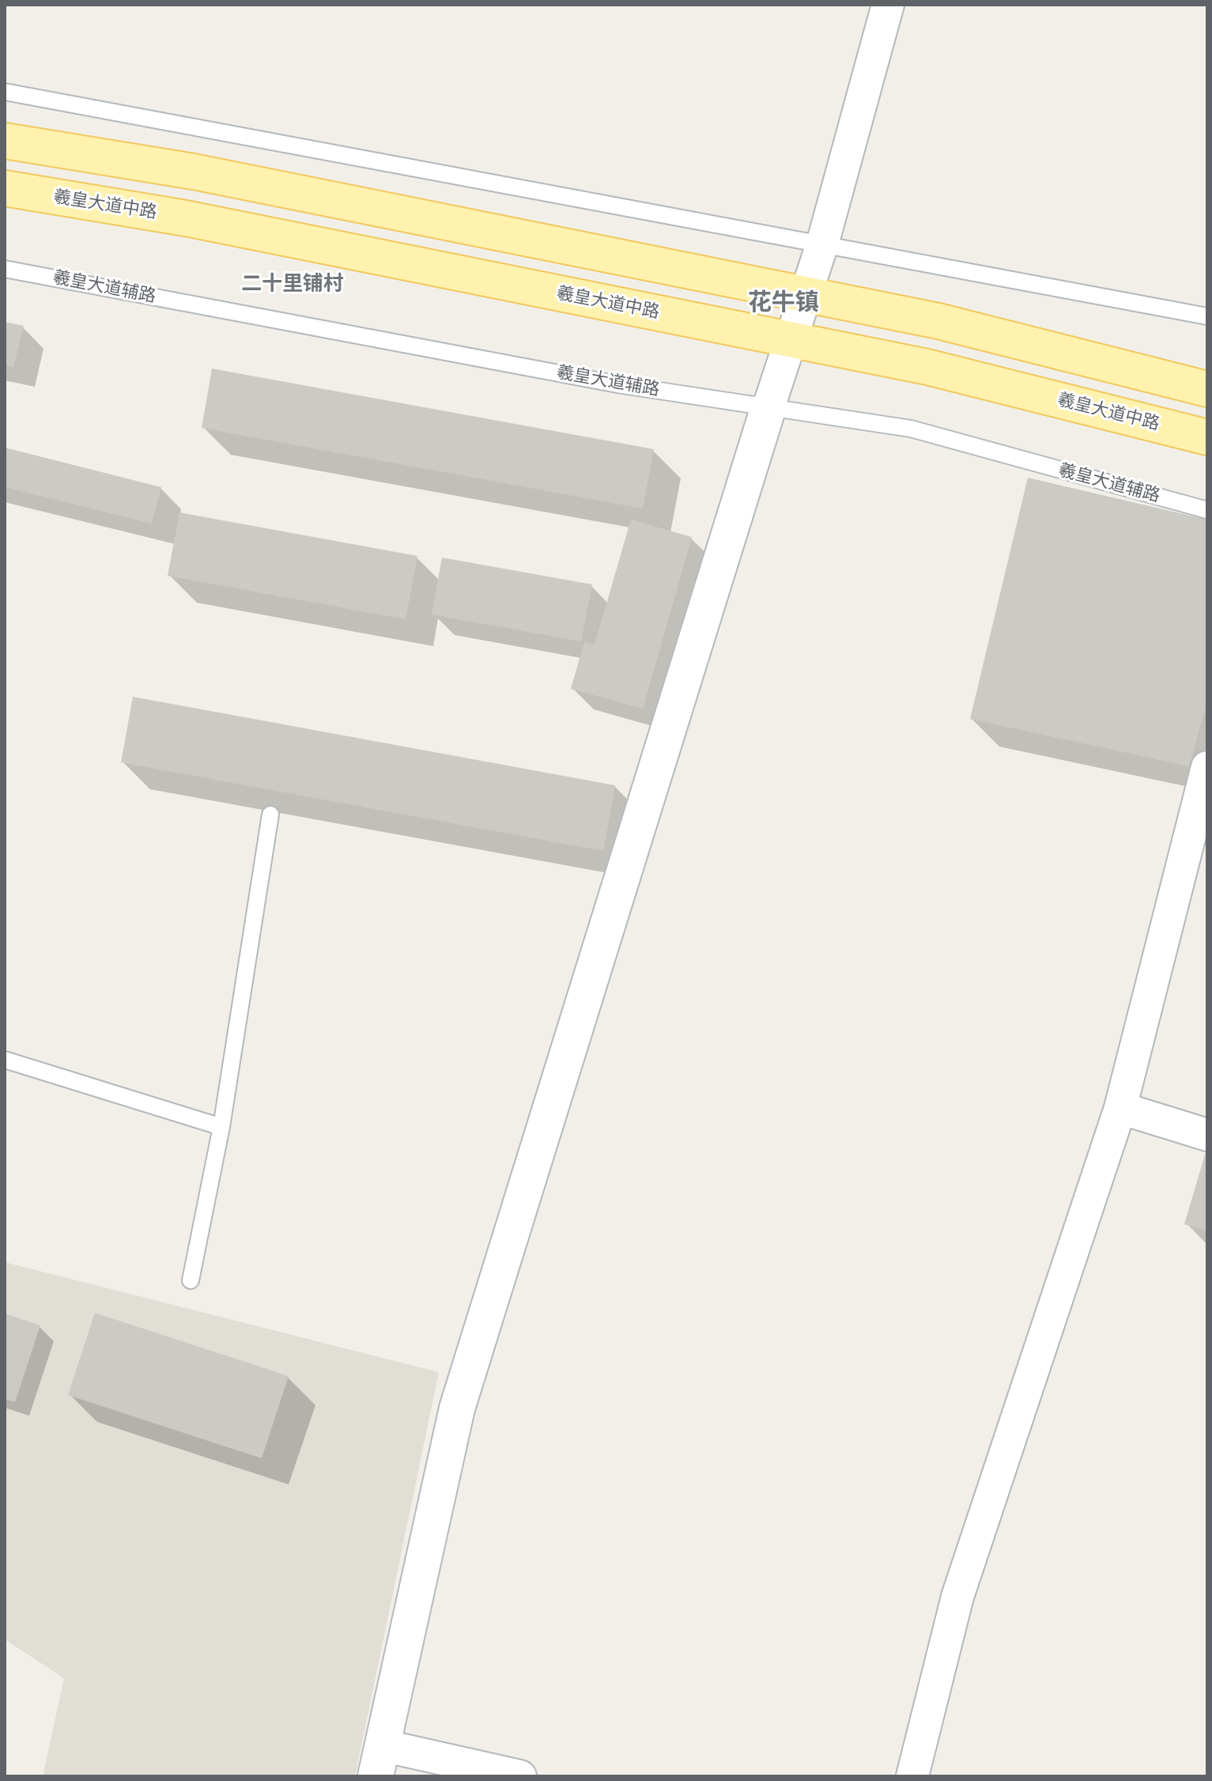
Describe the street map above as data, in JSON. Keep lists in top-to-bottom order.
{
  "streets": {
    "main road": ["羲皇大道中路"],
    "lane": ["羲皇大道辅路"]
  },
  "districts": ["二十里铺村", "花牛镇"]
}
